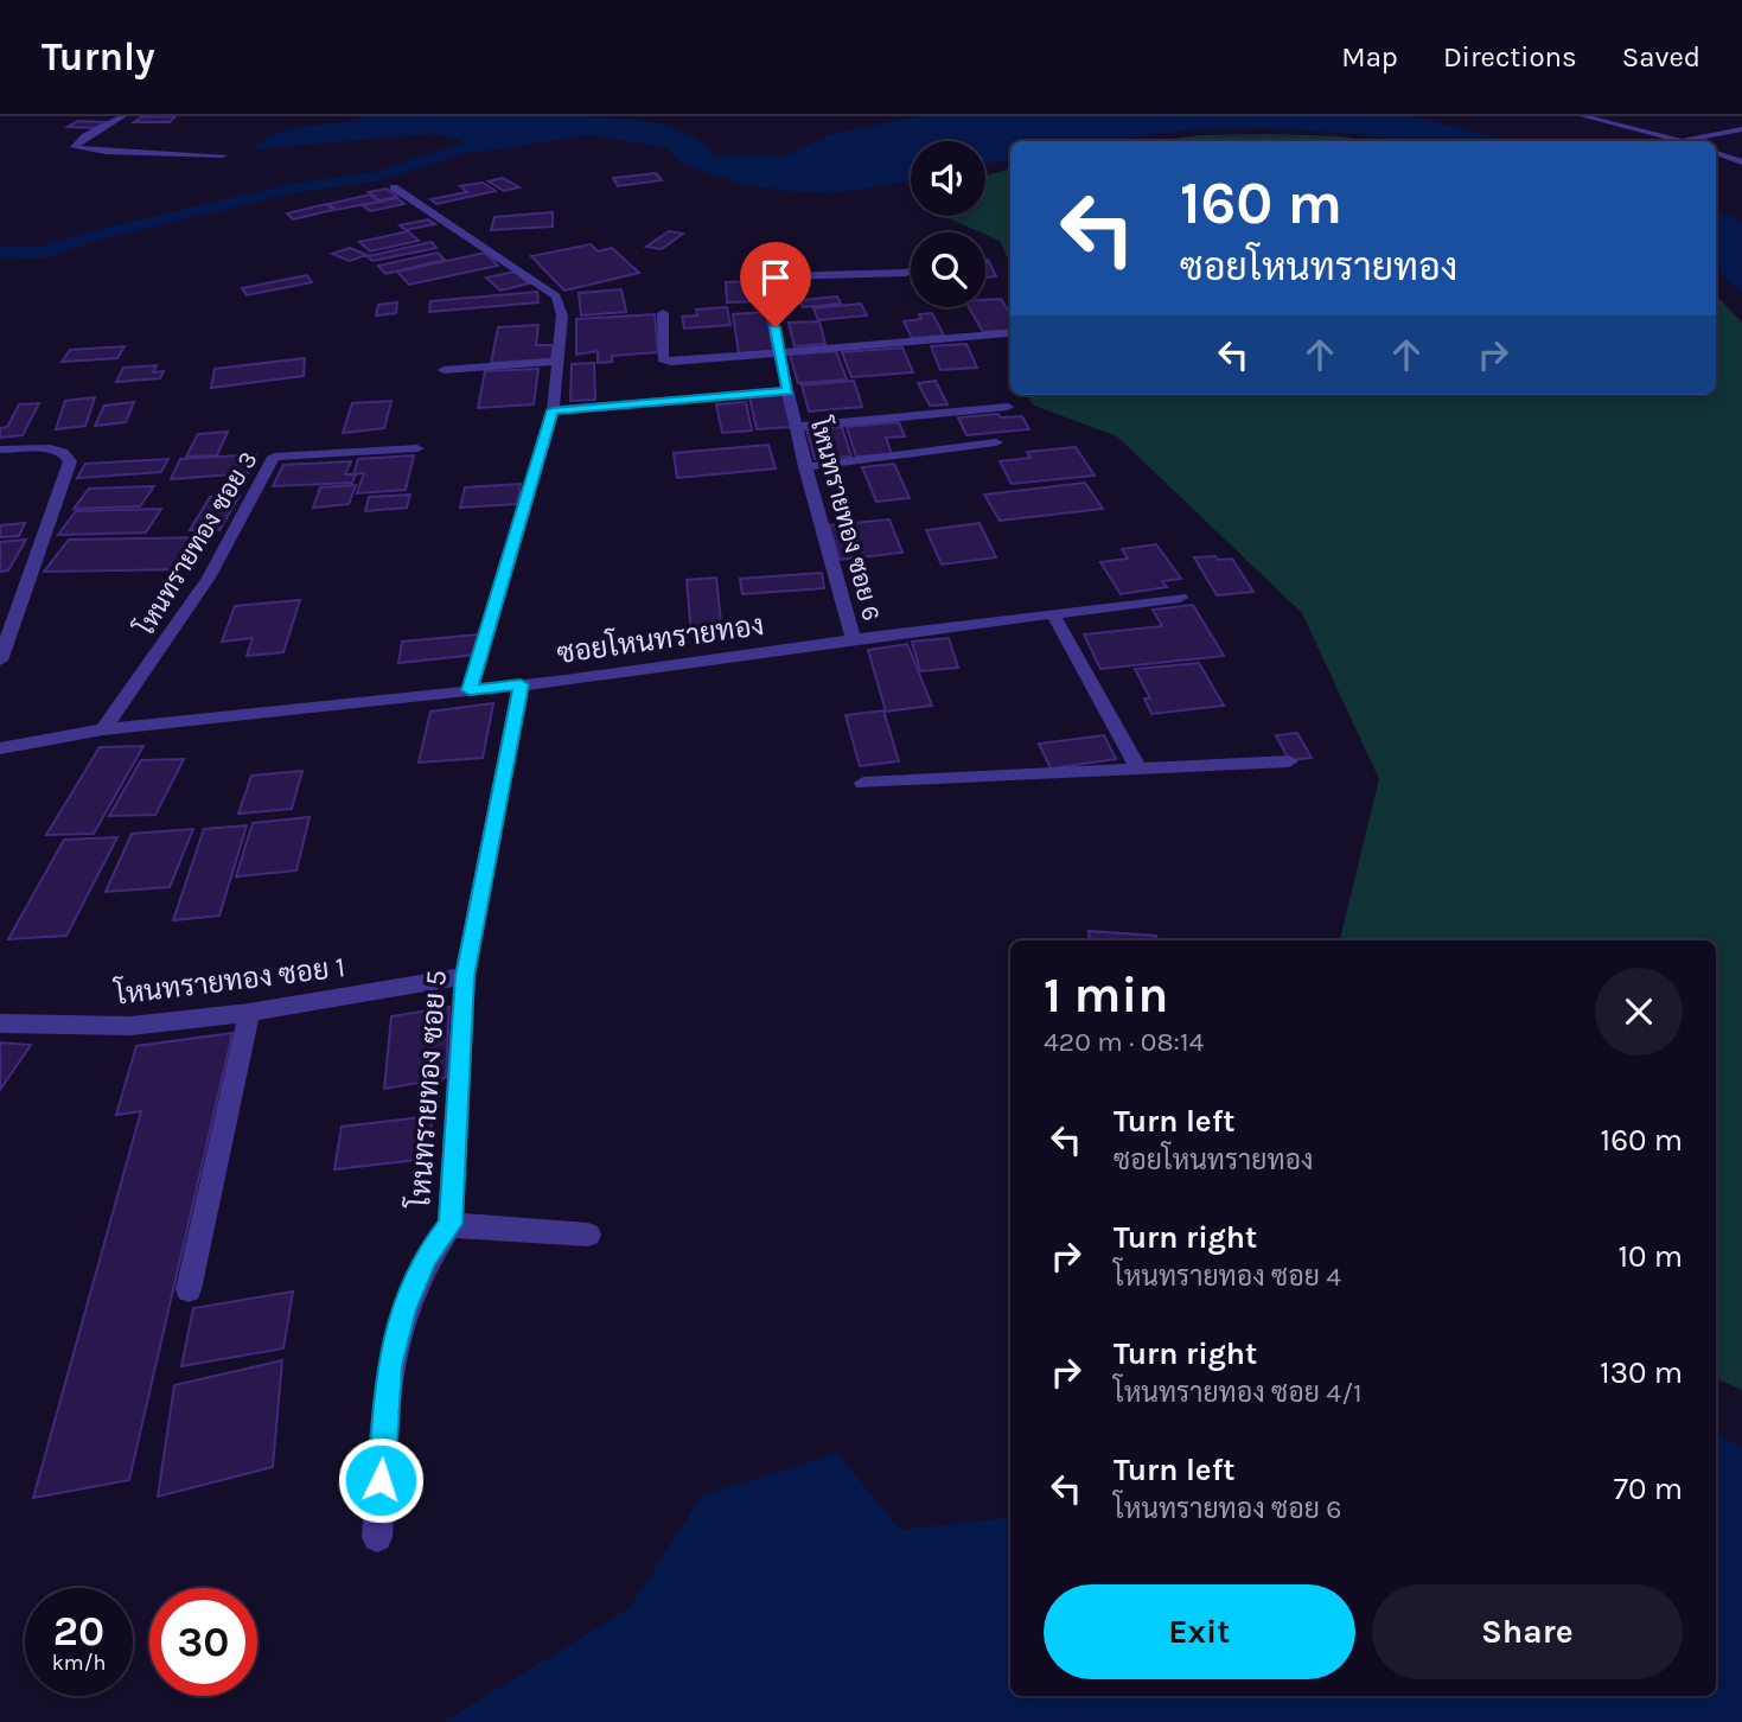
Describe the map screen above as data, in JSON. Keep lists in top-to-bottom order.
{
  "streets": {
    "street": [
      "โหนทรายทอง ซอย 6",
      "โหนทรายทอง ซอย 3",
      "ซอยโหนทรายทอง",
      "โหนทรายทอง ซอย 1",
      "โหนทรายทอง ซอย 5"
    ]
  },
  "crossings": [
    ["โหนทรายทอง ซอย 6", "ซอยโหนทรายทอง"],
    ["โหนทรายทอง ซอย 3", "ซอยโหนทรายทอง"],
    ["ซอยโหนทรายทอง", "โหนทรายทอง ซอย 5"],
    ["โหนทรายทอง ซอย 1", "โหนทรายทอง ซอย 5"]
  ],
  "page": {
    "header": "Turnly",
    "nav": ["Map", "Directions", "Saved"],
    "turn": ["160 m", "ซอยโหนทรายทอง"],
    "heading": ["1 min", "420 m · 08:14"],
    "list": [
      {
        "name": "Turn left",
        "note": "ซอยโหนทรายทอง",
        "value": "160 m"
      },
      {
        "name": "Turn right",
        "note": "โหนทรายทอง ซอย 4",
        "value": "10 m"
      },
      {
        "name": "Turn right",
        "note": "โหนทรายทอง ซอย 4/1",
        "value": "130 m"
      },
      {
        "name": "Turn left",
        "note": "โหนทรายทอง ซอย 6",
        "value": "70 m"
      }
    ],
    "buttons": ["Exit", "Share"],
    "speed": "20 km/h",
    "limit": "30"
  }
}
